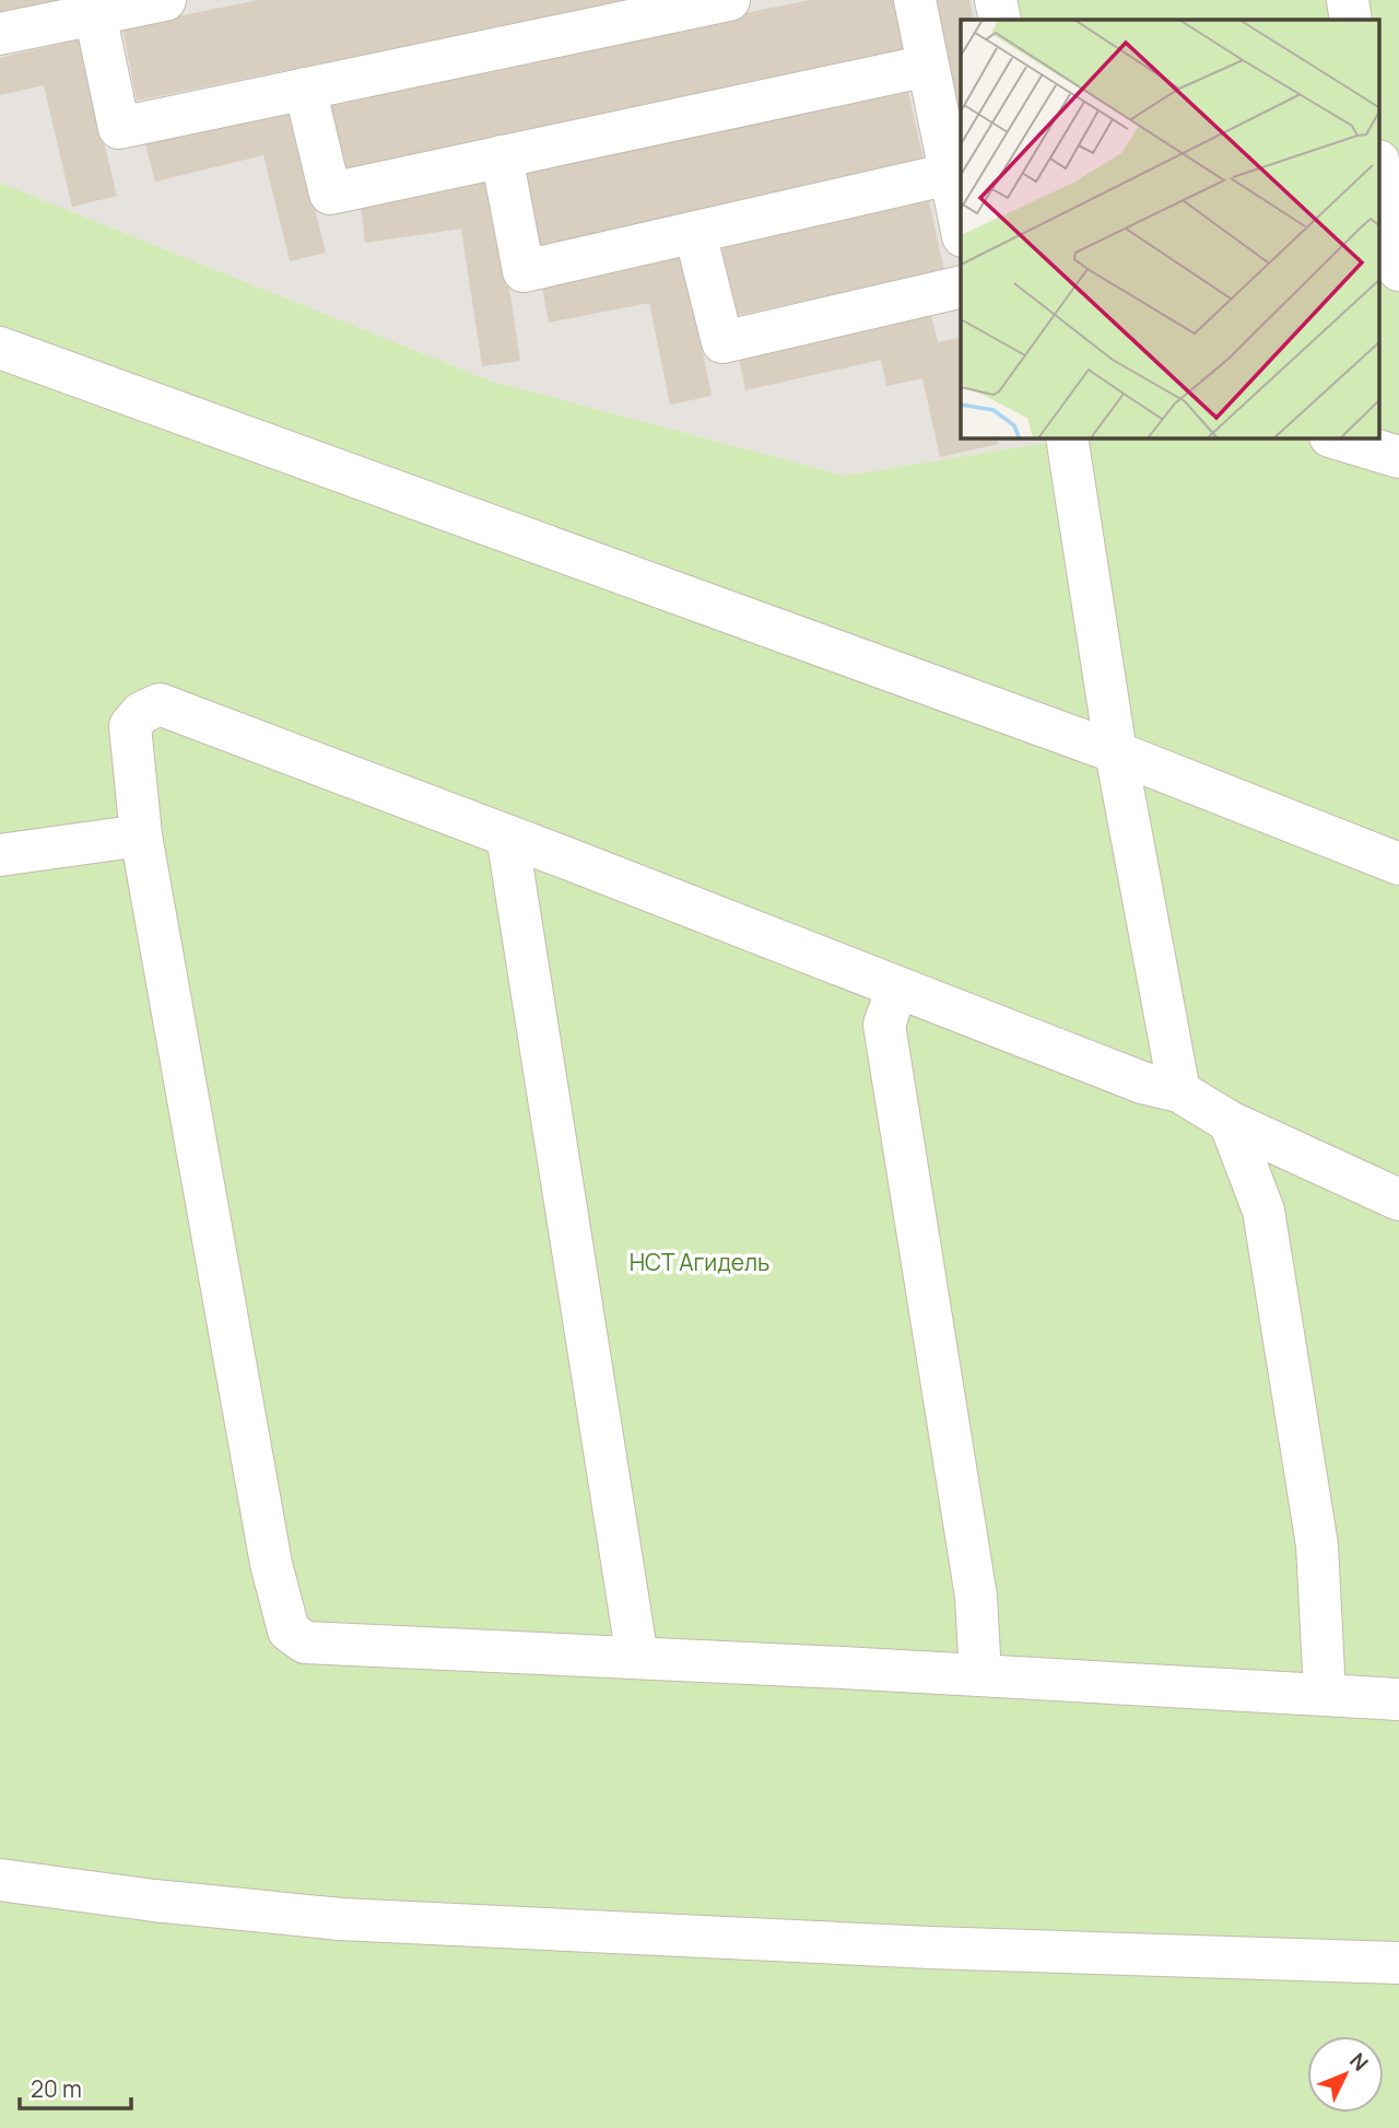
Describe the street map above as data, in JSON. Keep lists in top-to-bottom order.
{
  "parks": ["НСТ Агидель"],
  "scale_bar": "20 m",
  "north": "top right"
}
